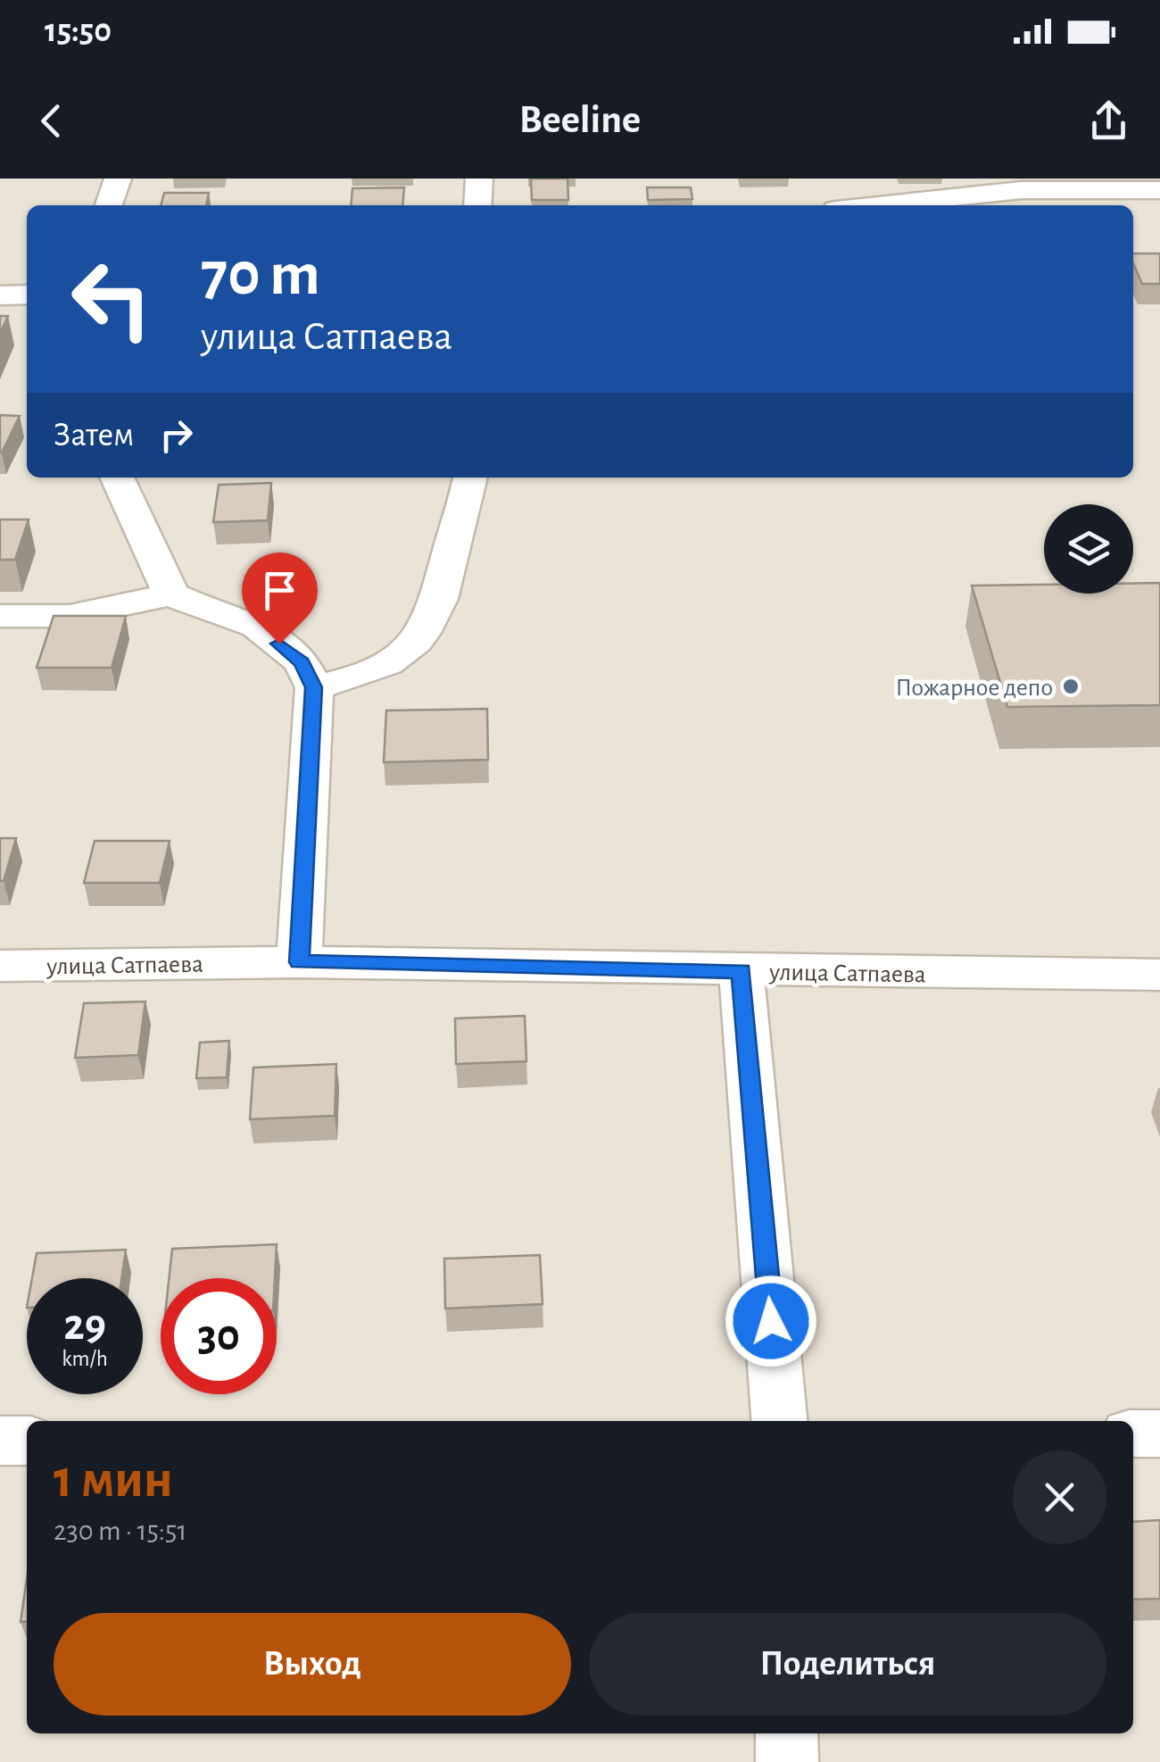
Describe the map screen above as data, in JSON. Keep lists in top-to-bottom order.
{
  "streets": {
    "street": ["улица Сатпаева"]
  },
  "places": ["Пожарное депо"],
  "page": {
    "status": "15:50",
    "header": "Beeline",
    "turn": ["70 m", "улица Сатпаева"],
    "then": "Затем",
    "speed": "29 km/h",
    "limit": "30",
    "heading": ["1 мин", "230 m · 15:51"],
    "buttons": ["Выход", "Поделиться"]
  }
}
